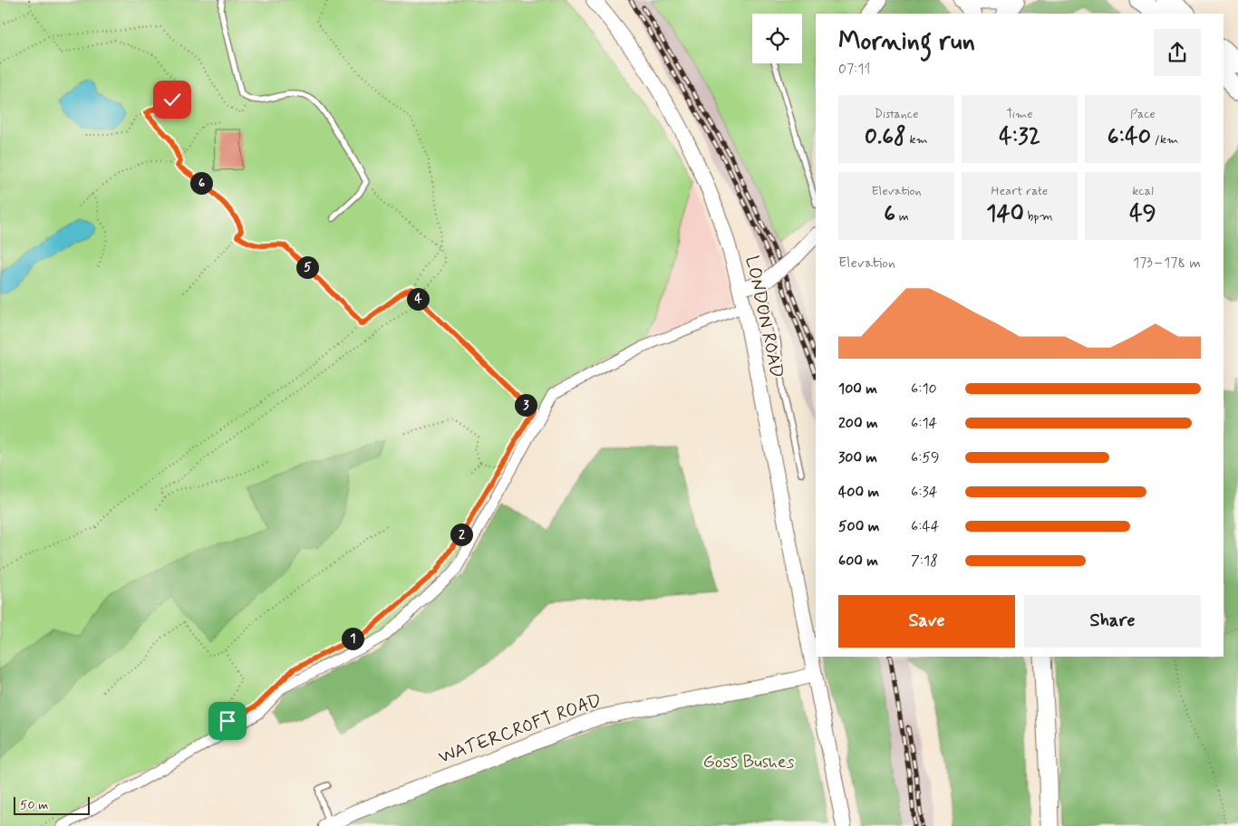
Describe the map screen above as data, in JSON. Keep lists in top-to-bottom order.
{
  "streets": {
    "street": ["LONDON ROAD", "WATERCROFT ROAD"]
  },
  "crossings": [
    ["LONDON ROAD", "WATERCROFT ROAD"]
  ],
  "parks": ["Goss Bushes"],
  "scale_bar": "50 m",
  "page": {
    "heading": ["Morning run", "07:11"],
    "stats": [
      ["Distance", "0.68 km"],
      ["Time", "4:32"],
      ["Pace", "6:40 /km"],
      ["Elevation", "6 m"],
      ["Heart rate", "140 bpm"],
      ["kcal", "49"]
    ],
    "pins": [
      "6",
      "5",
      "4",
      "3",
      "2",
      "1"
    ],
    "chart": ["Elevation", "173–178 m"],
    "list": [
      {
        "name": "100 m",
        "note": "6:10"
      },
      {
        "name": "200 m",
        "note": "6:14"
      },
      {
        "name": "300 m",
        "note": "6:59"
      },
      {
        "name": "400 m",
        "note": "6:34"
      },
      {
        "name": "500 m",
        "note": "6:44"
      },
      {
        "name": "600 m",
        "note": "7:18"
      }
    ],
    "buttons": ["Save", "Share"],
    "scale": "50 m"
  }
}
